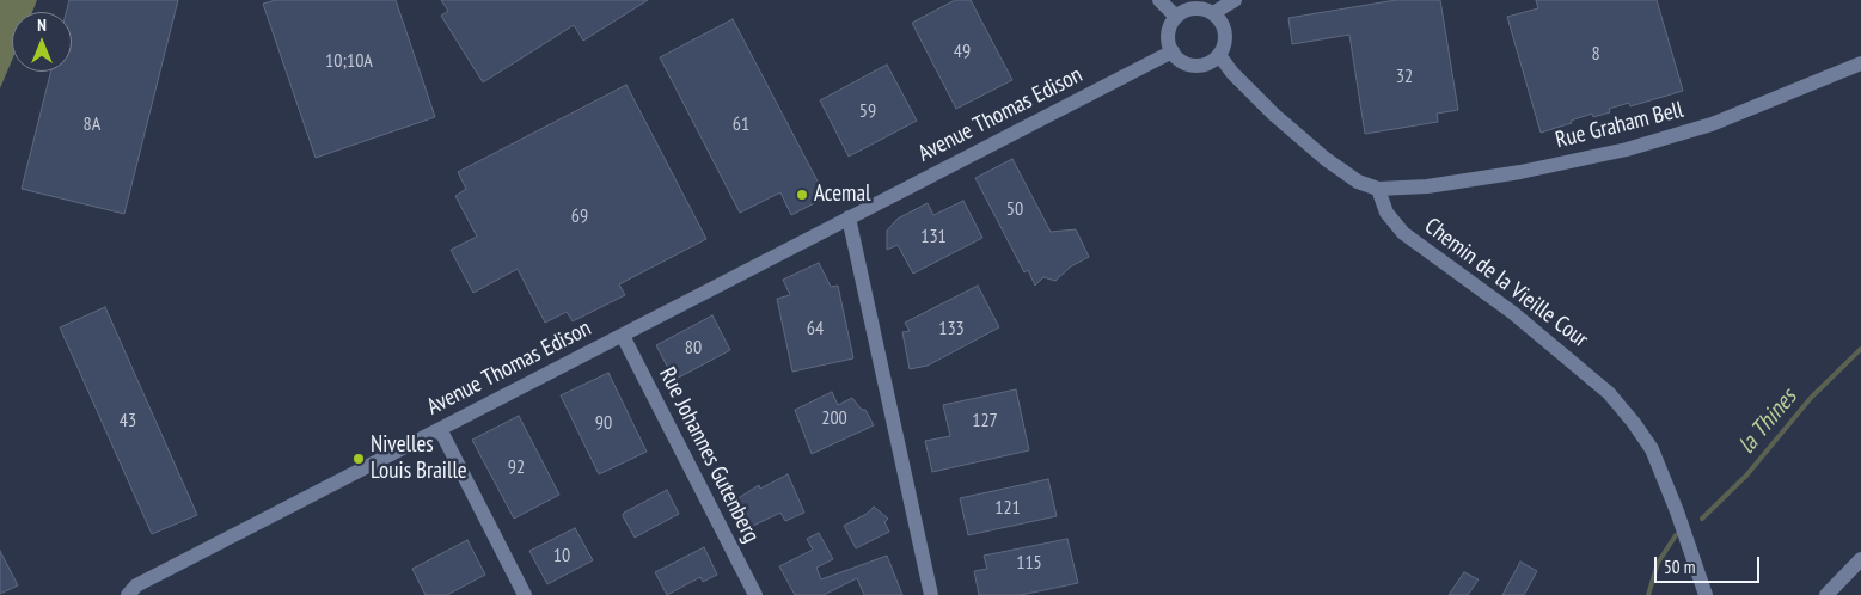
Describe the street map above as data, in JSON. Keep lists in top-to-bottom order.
{
  "streets": {
    "street": [
      "Avenue Thomas Edison",
      "Rue Graham Bell",
      "Chemin de la Vieille Cour",
      "Rue Johannes Gutenberg"
    ]
  },
  "crossings": [
    ["Avenue Thomas Edison", "Rue Johannes Gutenberg"],
    ["Rue Graham Bell", "Chemin de la Vieille Cour"]
  ],
  "water": ["la Thines"],
  "places": ["Acemal", "Nivelles Louis Braille"],
  "house_numbers": [
    "49",
    "8",
    "10;10A",
    "32",
    "59",
    "8A",
    "61",
    "50",
    "69",
    "131",
    "64",
    "133",
    "80",
    "200",
    "43",
    "127",
    "90",
    "92",
    "121",
    "10",
    "115"
  ],
  "scale_bar": "50 m",
  "north": "top"
}
